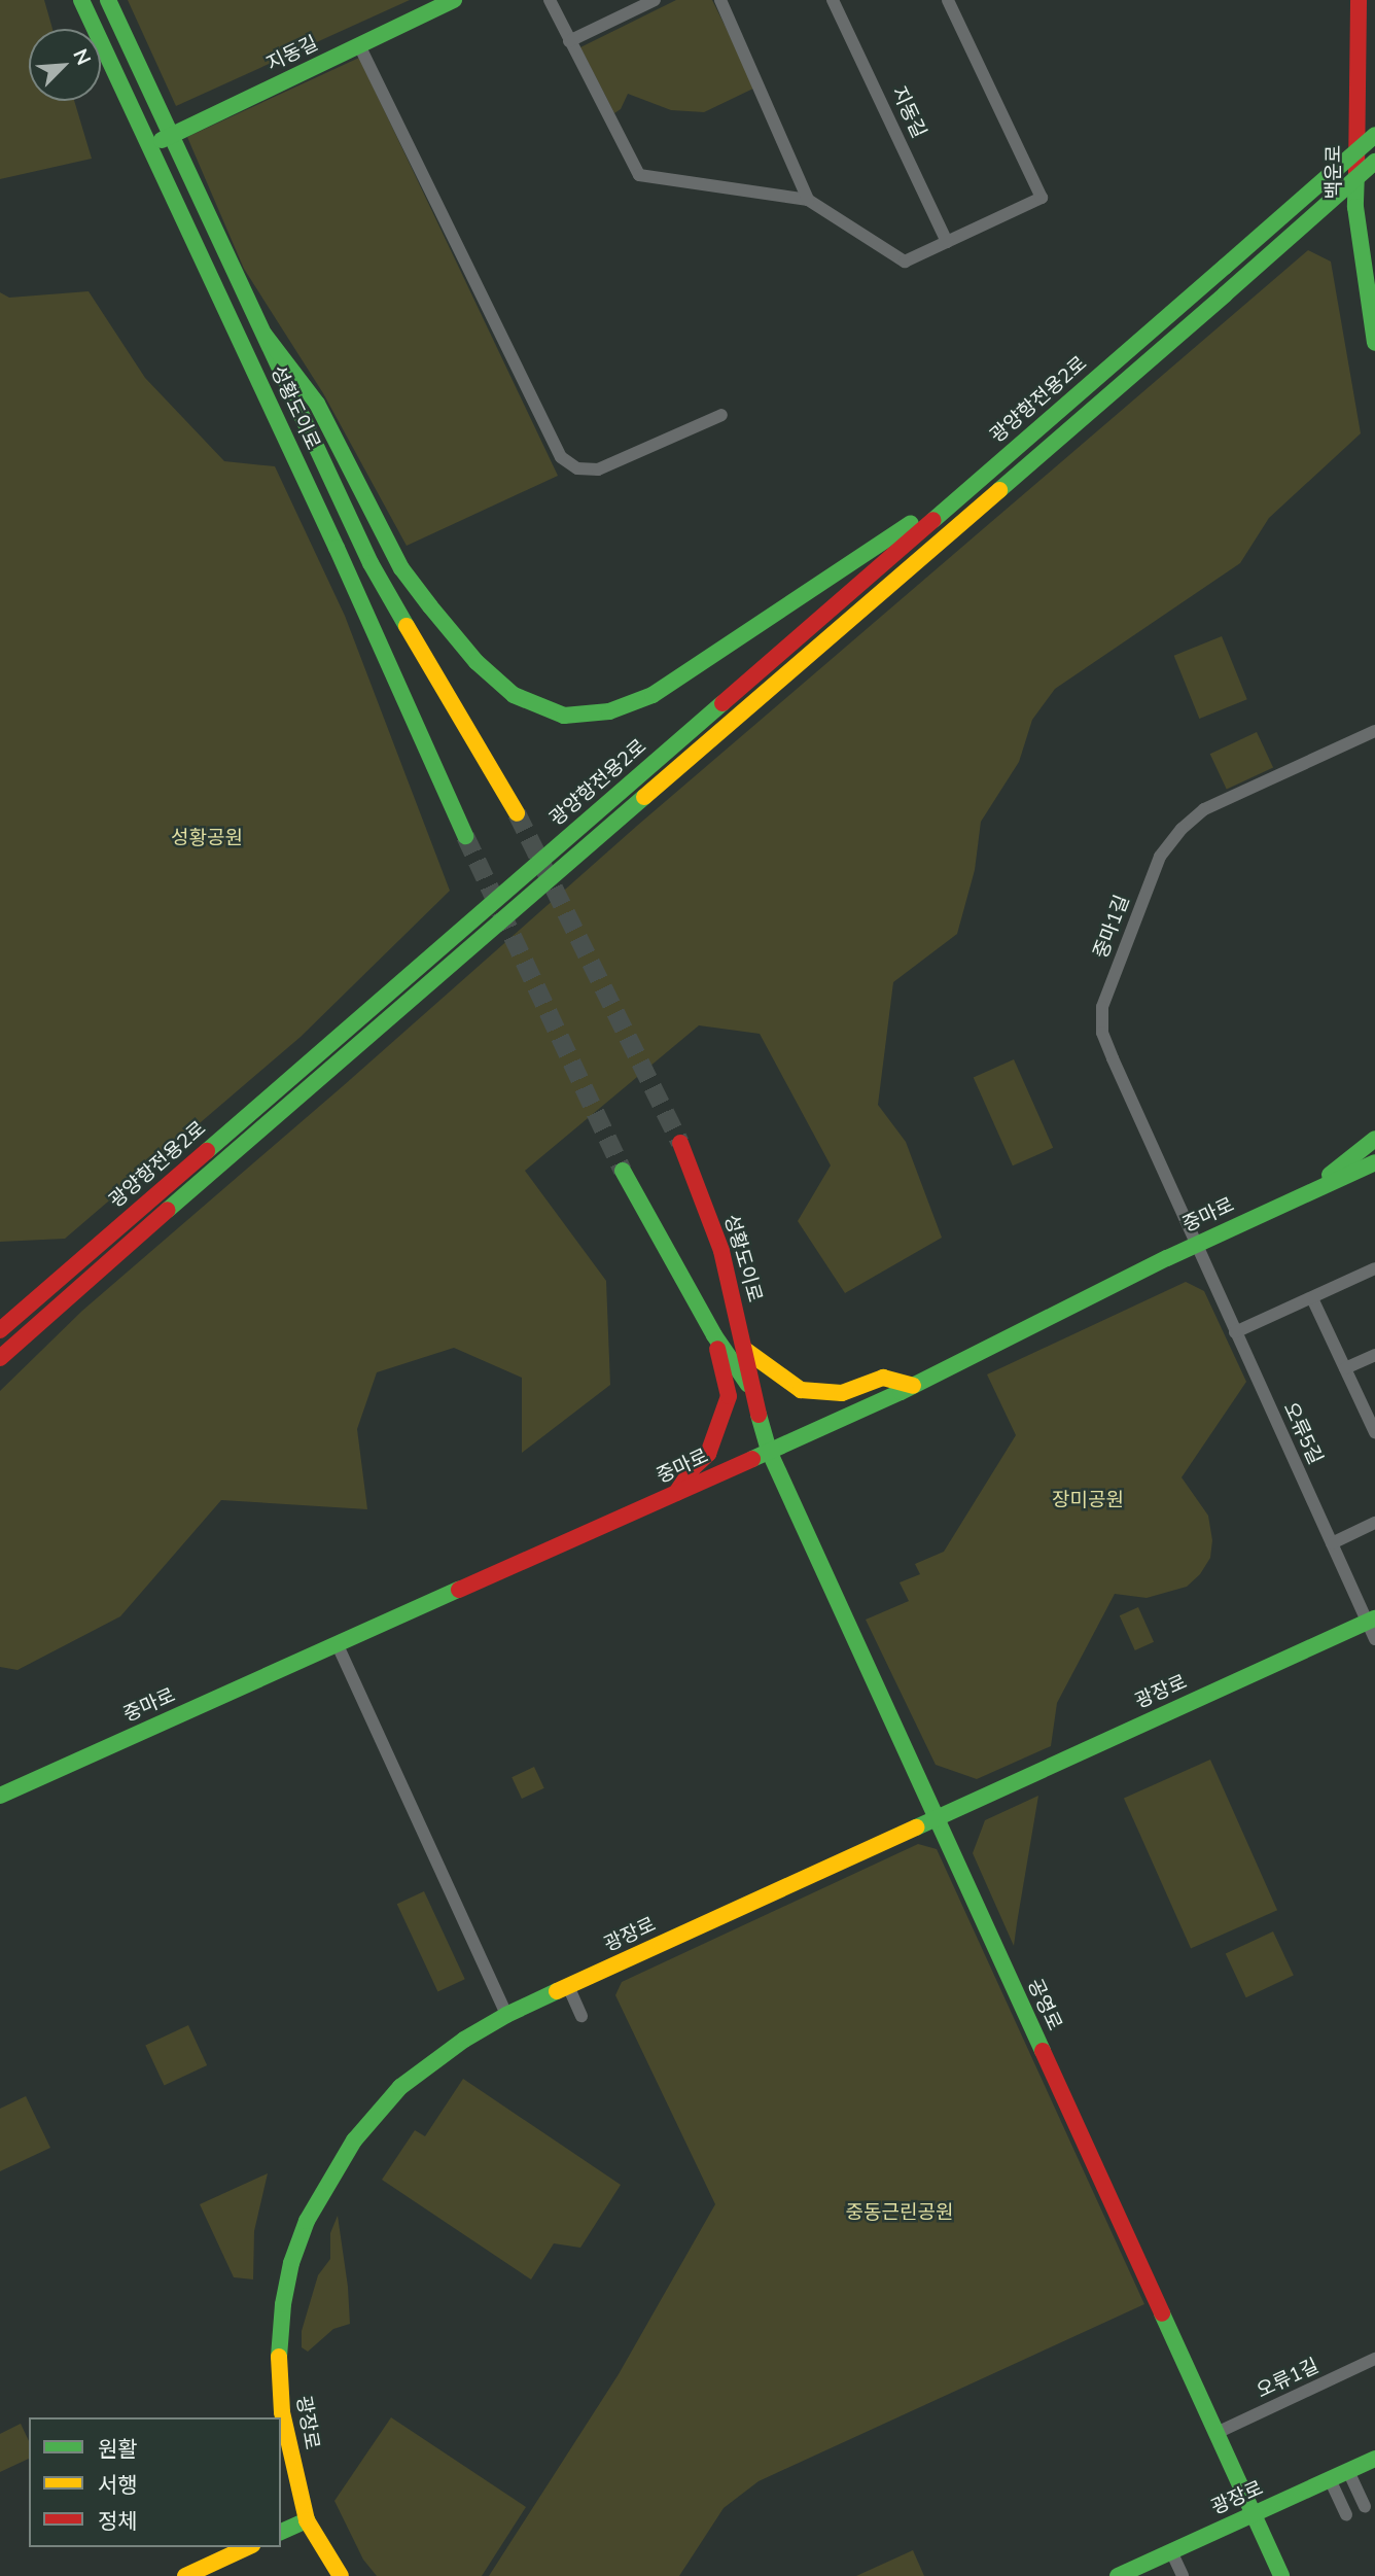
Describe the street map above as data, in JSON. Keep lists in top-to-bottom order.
{
  "streets": {
    "main road": [
      "지동길",
      "백운로",
      "광양항전용2로",
      "성황도이로",
      "중마로",
      "광장로",
      "공영로"
    ],
    "street": ["중마1길", "오류5길", "오류1길"]
  },
  "crossings": [
    ["지동길", "성황도이로"],
    ["성황도이로", "중마로"],
    ["성황도이로", "공영로"],
    ["중마1길", "중마로"],
    ["중마1길", "오류5길"],
    ["중마로", "오류5길"],
    ["중마로", "공영로"],
    ["오류5길", "광장로"],
    ["광장로", "공영로"],
    ["공영로", "오류1길"]
  ],
  "parks": ["성황공원", "장미공원", "중동근린공원"],
  "legend": ["원활", "서행", "정체"],
  "north": "top right"
}
